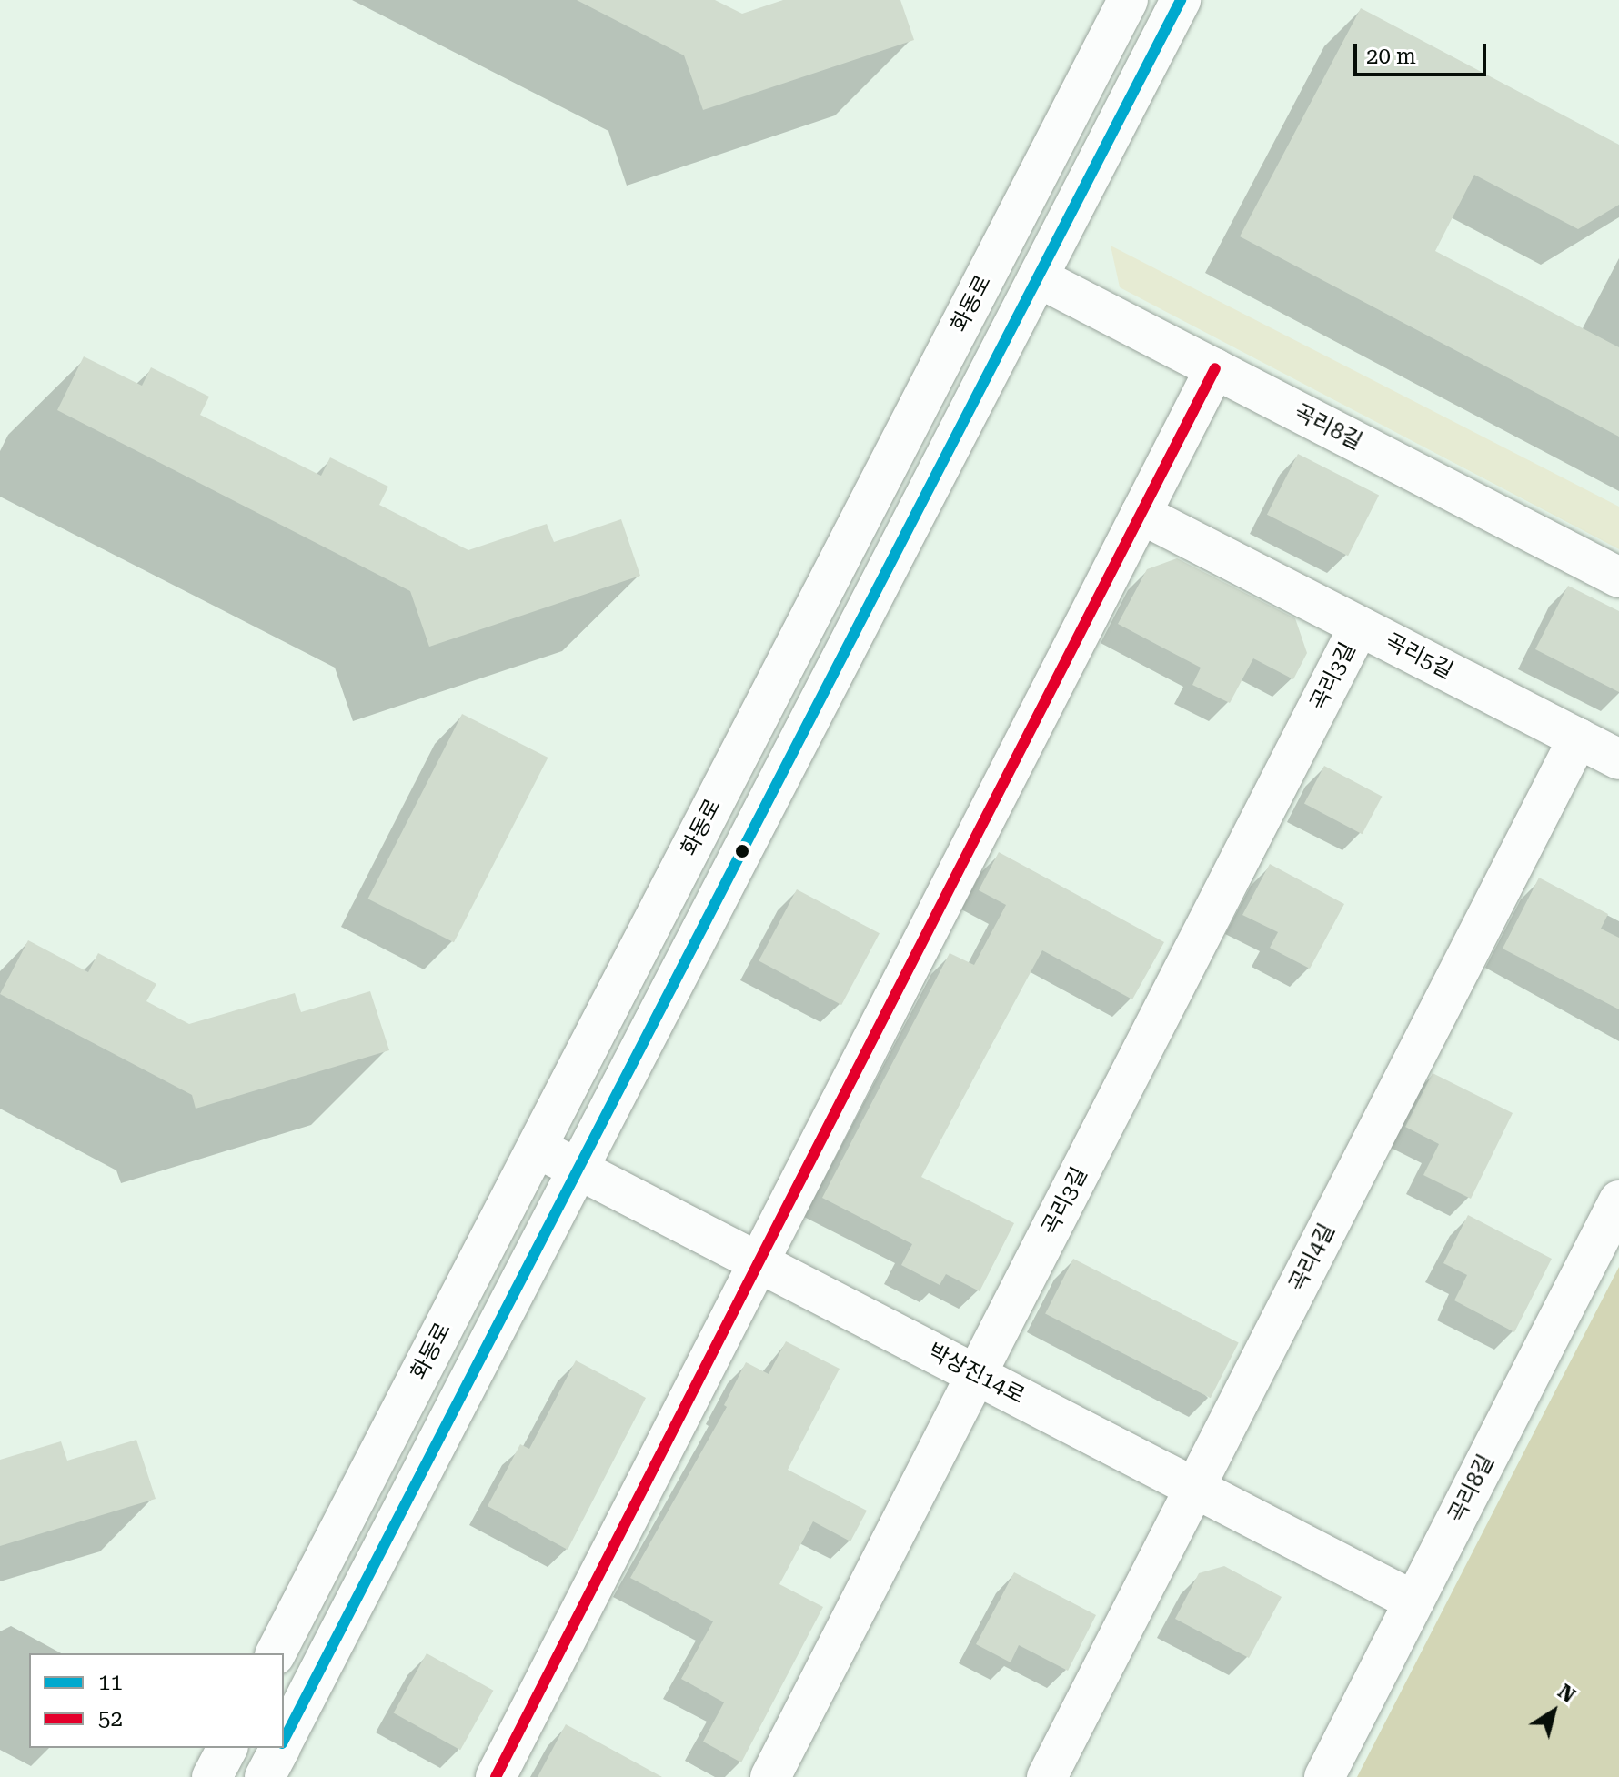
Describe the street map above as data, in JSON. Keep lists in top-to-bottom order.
{
  "streets": {
    "street": [
      "화동로",
      "곡리8길",
      "곡리5길",
      "곡리3길",
      "곡리4길",
      "박상진14로"
    ]
  },
  "crossings": [
    ["화동로", "박상진14로"],
    ["곡리8길", "박상진14로"],
    ["곡리5길", "곡리3길"],
    ["곡리5길", "곡리4길"],
    ["곡리3길", "박상진14로"],
    ["곡리4길", "박상진14로"]
  ],
  "lines": ["transit line 11", "transit line 52"],
  "legend": ["11", "52"],
  "scale_bar": "20 m",
  "north": "top right"
}
